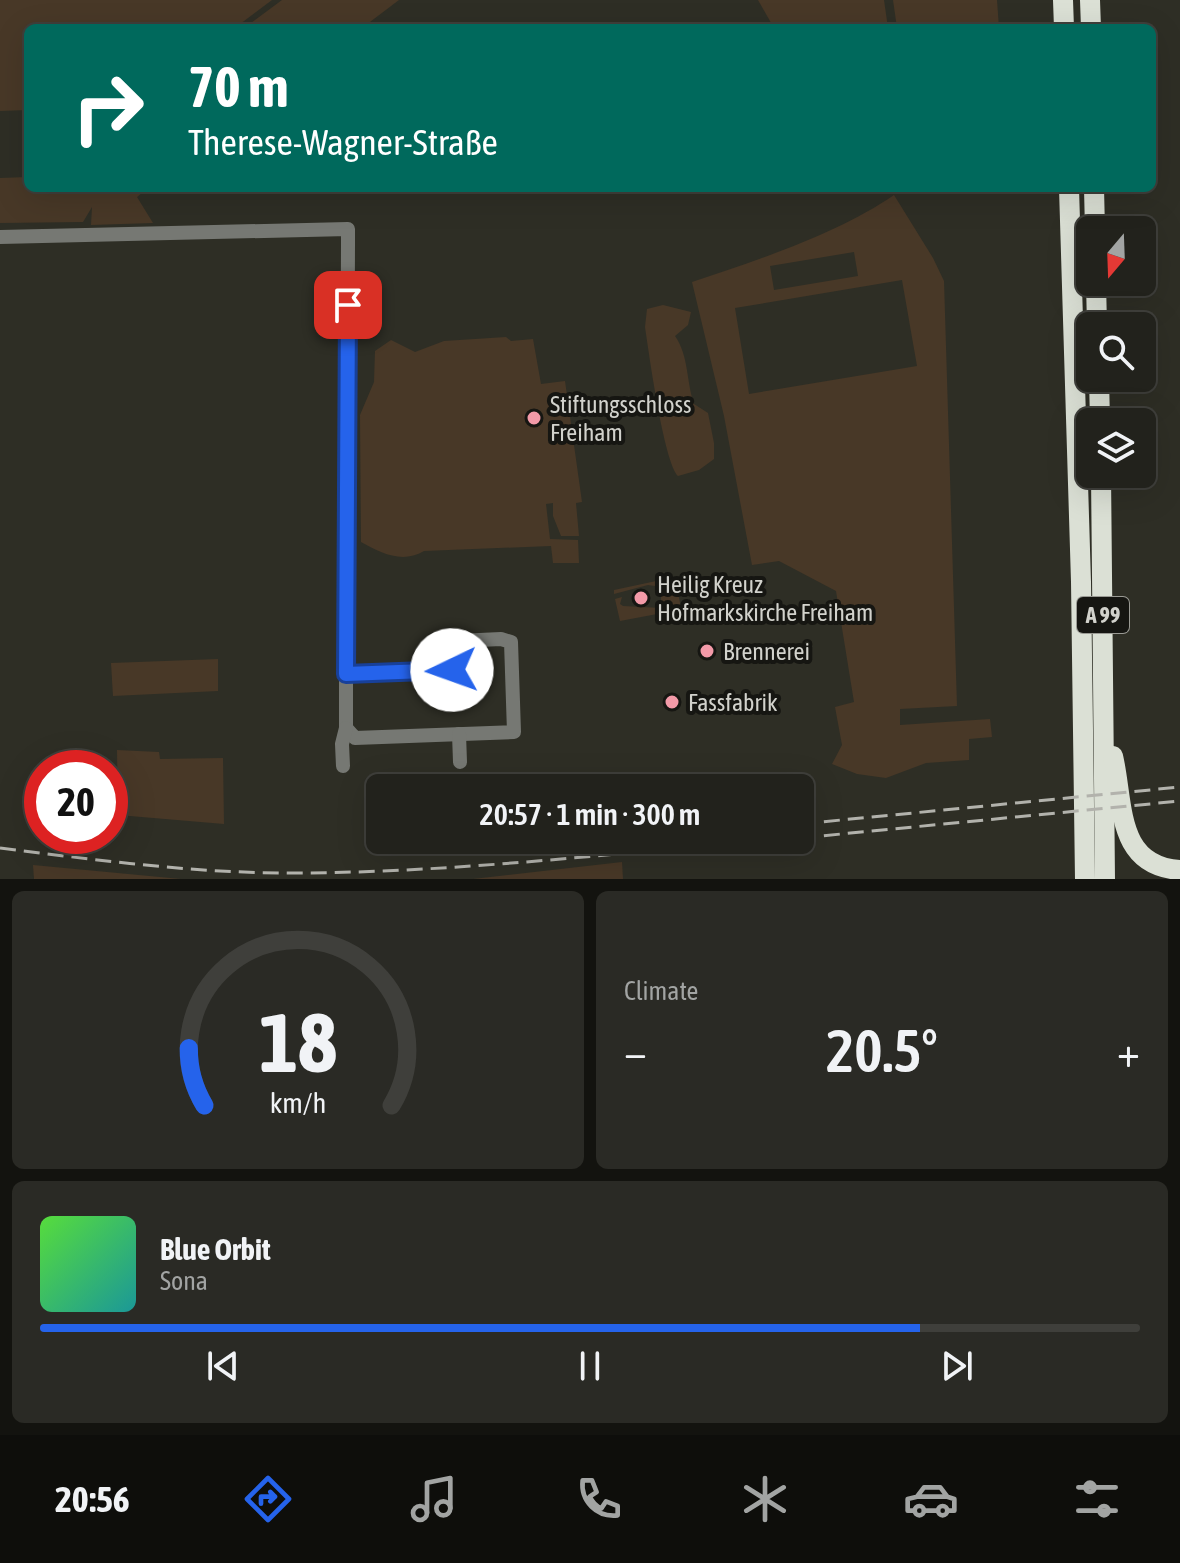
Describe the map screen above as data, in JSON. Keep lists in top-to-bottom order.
{
  "streets": {
    "highway": ["A 99"]
  },
  "places": [
    "Stiftungsschloss Freiham",
    "Heilig Kreuz Hofmarkskirche Freiham",
    "Brennerei",
    "Fassfabrik"
  ],
  "north": "bottom",
  "page": {
    "turn": ["70 m", "Therese-Wagner-Straße"],
    "limit": "20",
    "trip": "20:57 · 1 min · 300 m",
    "tile": "Climate",
    "heat": ["−", "20.5°", "+"],
    "song": ["Blue Orbit", "Sona"],
    "tabs": "20:56",
    "gauge": ["18", "km/h"]
  }
}
